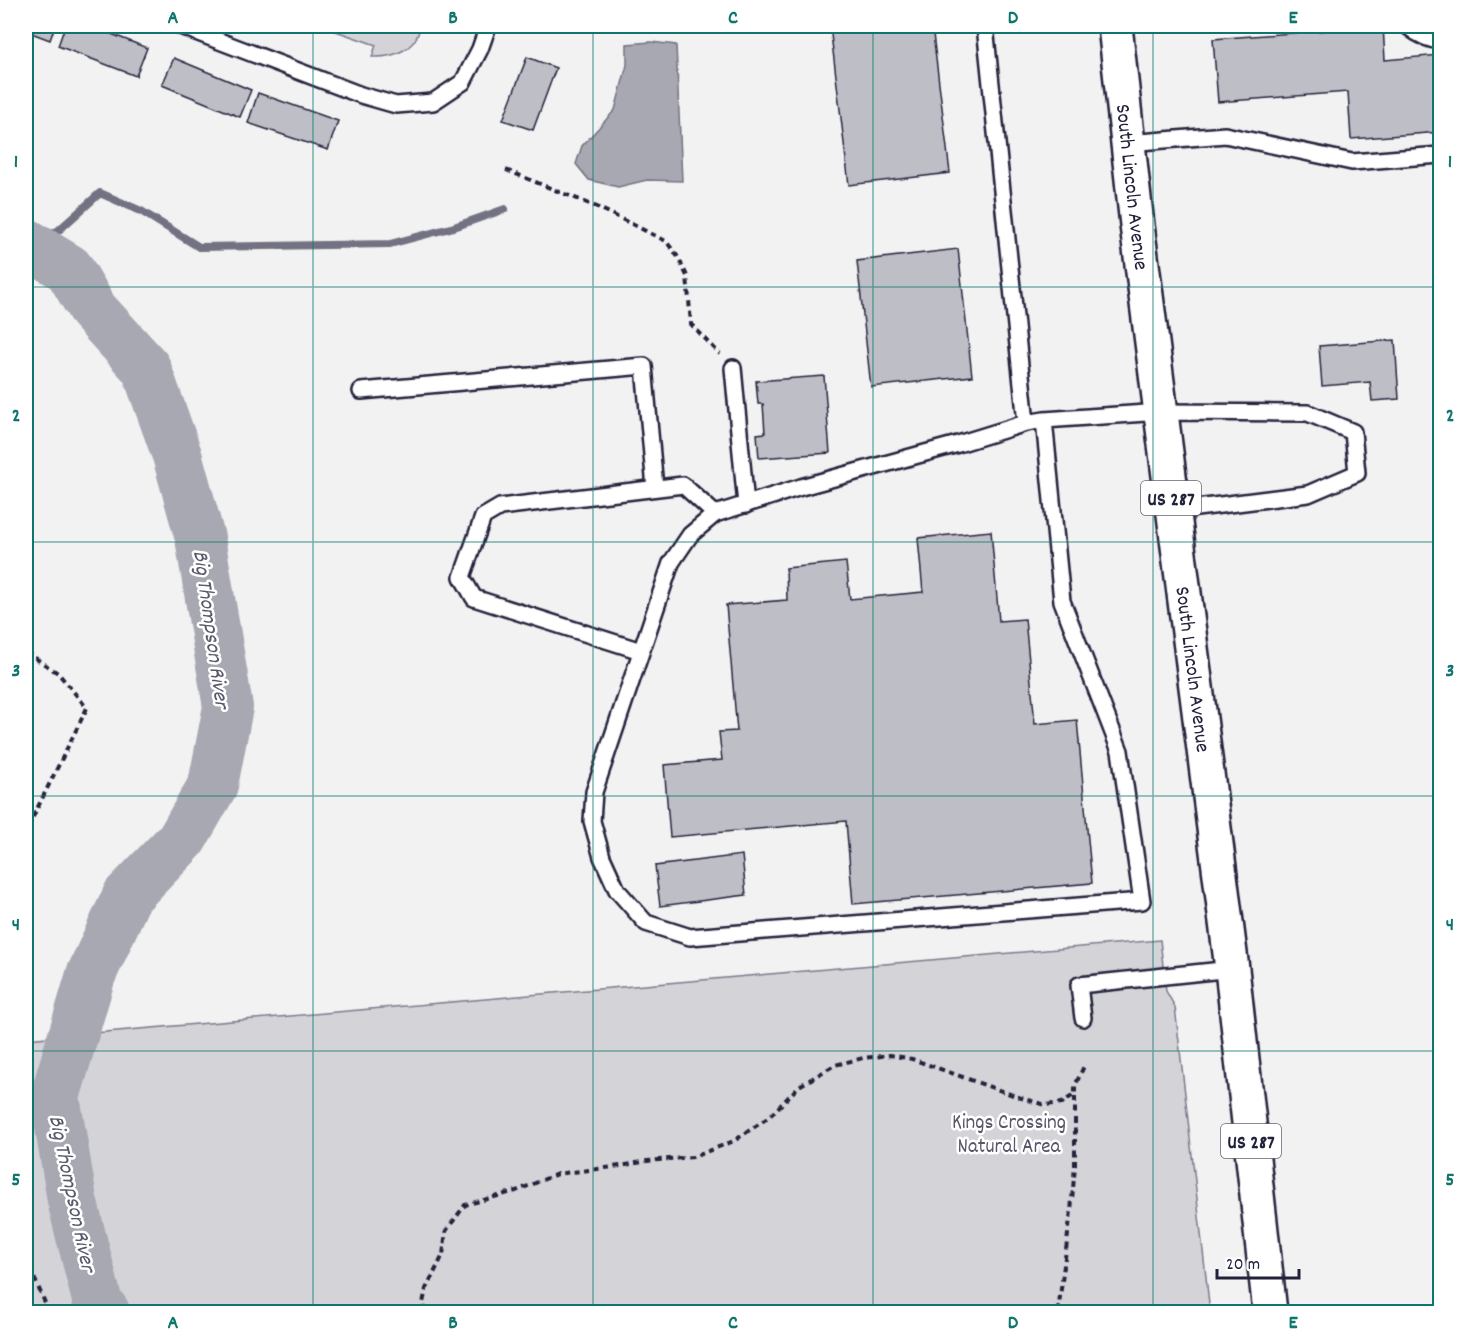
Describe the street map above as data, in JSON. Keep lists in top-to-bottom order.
{
  "streets": {
    "highway": ["South Lincoln Avenue", "US 287"]
  },
  "water": ["Big Thompson River"],
  "parks": ["Kings Crossing Natural Area"],
  "scale_bar": "20 m",
  "grid": {
    "columns": [
      "A",
      "B",
      "C",
      "D",
      "E"
    ],
    "rows": [
      "1",
      "2",
      "3",
      "4",
      "5"
    ]
  }
}
